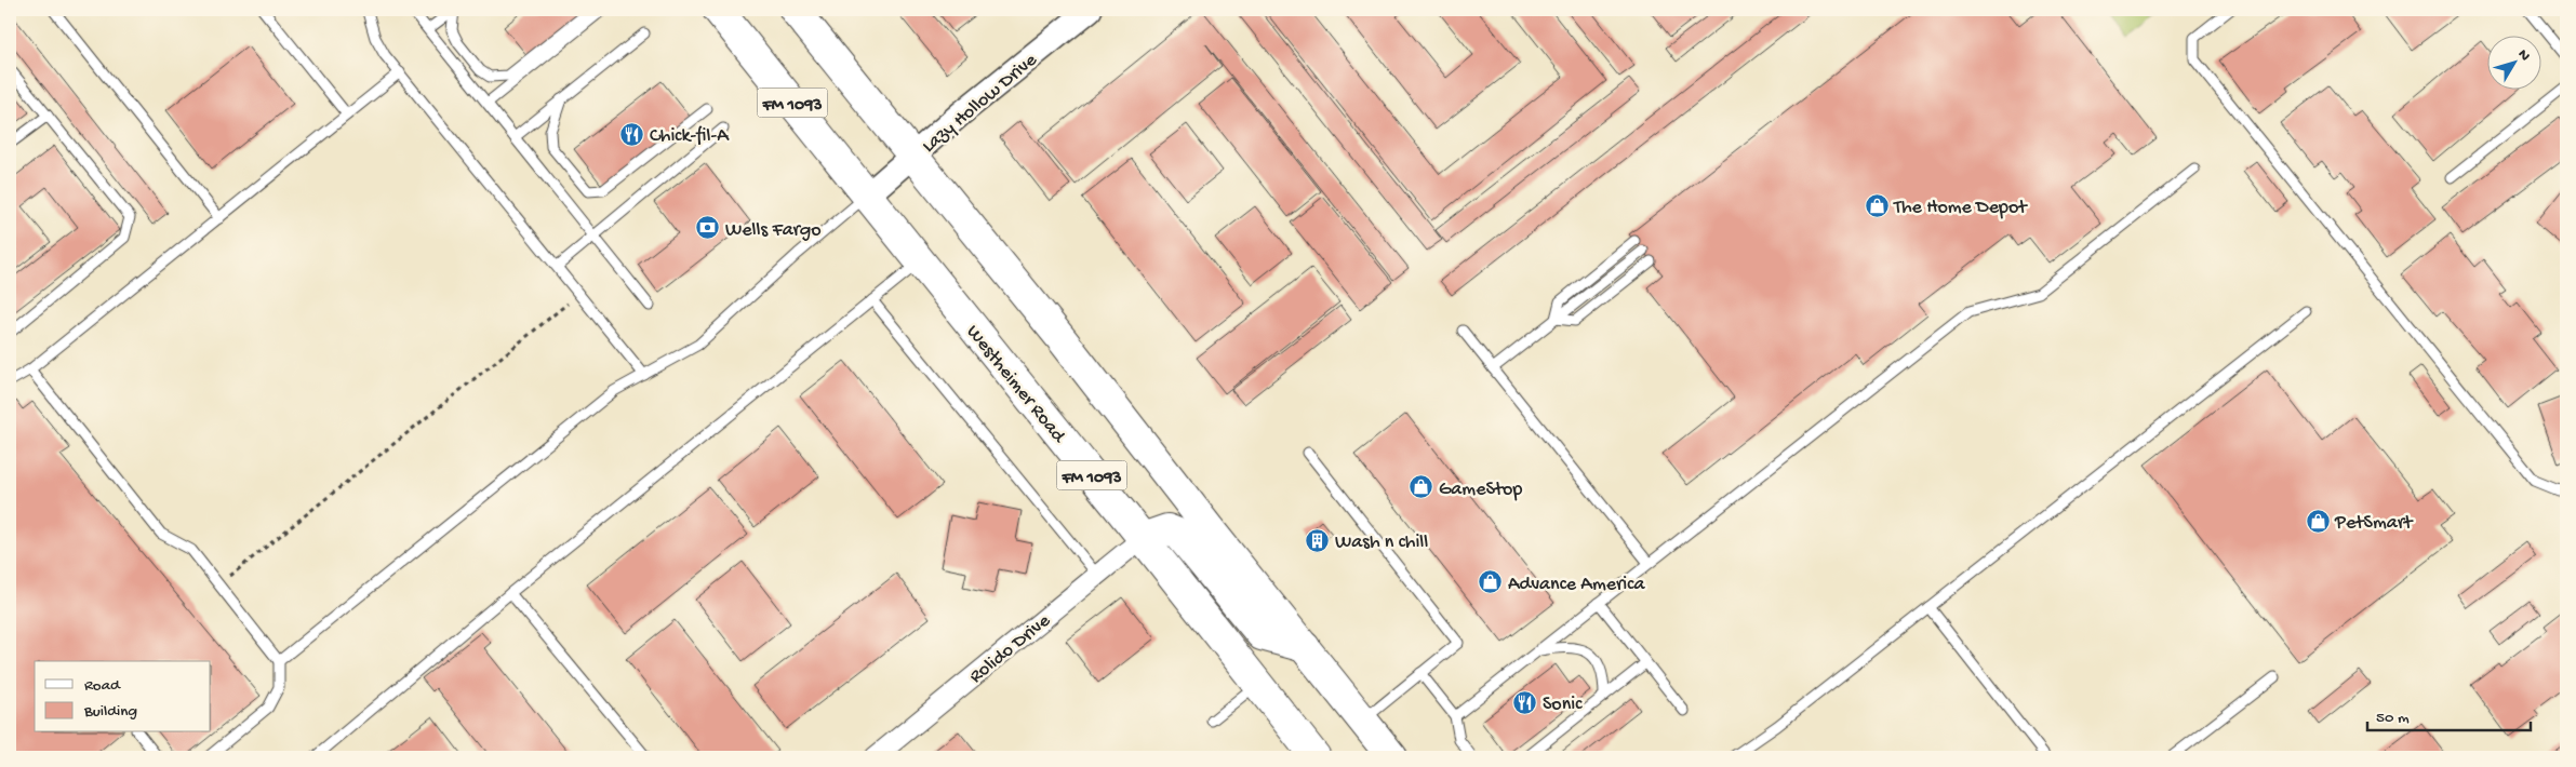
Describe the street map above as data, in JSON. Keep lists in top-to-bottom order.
{
  "streets": {
    "main road": ["FM 1093", "Westheimer Road"],
    "street": ["Lazy Hollow Drive", "Rolido Drive"]
  },
  "crossings": [
    ["Lazy Hollow Drive", "FM 1093"],
    ["Lazy Hollow Drive", "Westheimer Road"],
    ["Westheimer Road", "Rolido Drive"]
  ],
  "places": {
    "restaurant": ["Chick-fil-A", "Sonic"],
    "shop": [
      "The Home Depot",
      "GameStop",
      "PetSmart",
      "Advance America"
    ],
    "bank": ["Wells Fargo"],
    "building": ["Wash n chill"]
  },
  "legend": ["Road", "Building"],
  "scale_bar": "50 m",
  "north": "top right"
}
